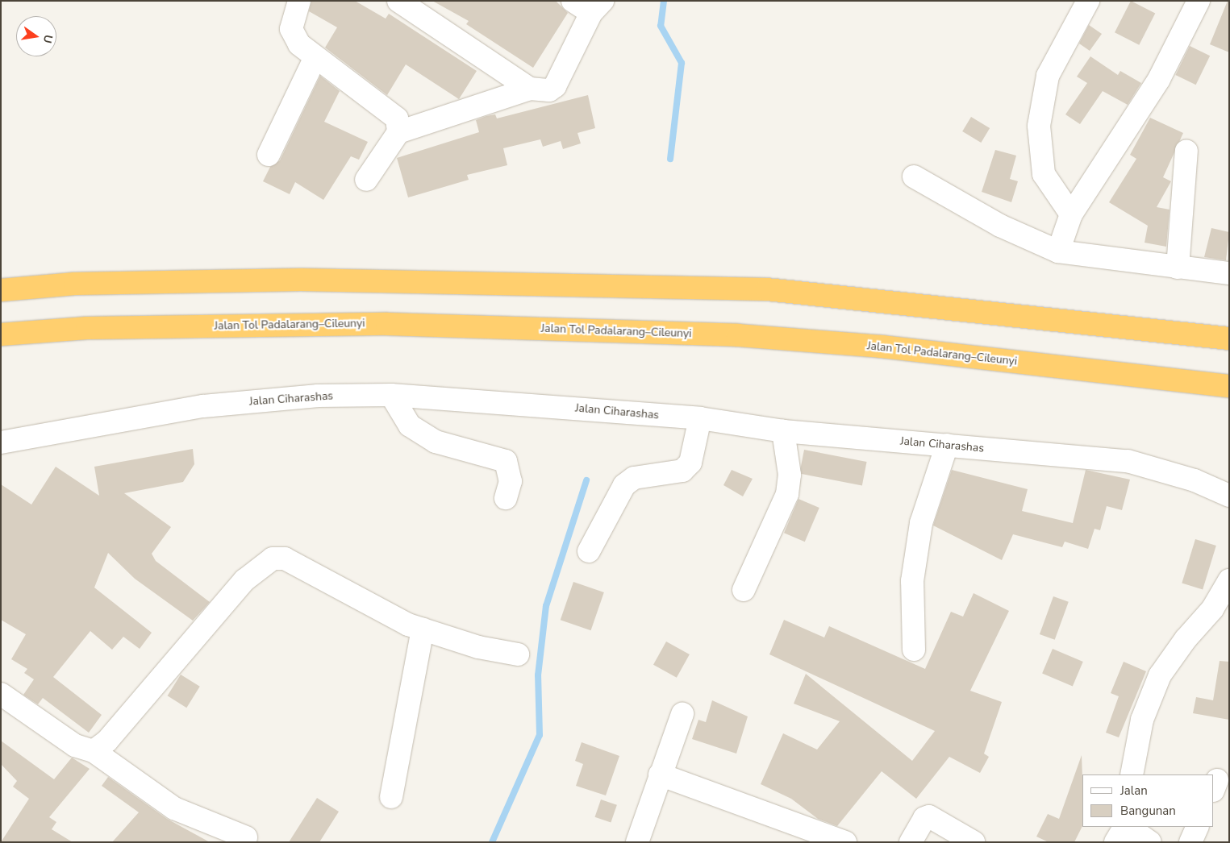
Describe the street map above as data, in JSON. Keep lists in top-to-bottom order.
{
  "streets": {
    "highway": ["Jalan Tol Padalarang–Cileunyi"],
    "street": ["Jalan Ciharashas"]
  },
  "legend": ["Jalan", "Bangunan"],
  "north": "right"
}
